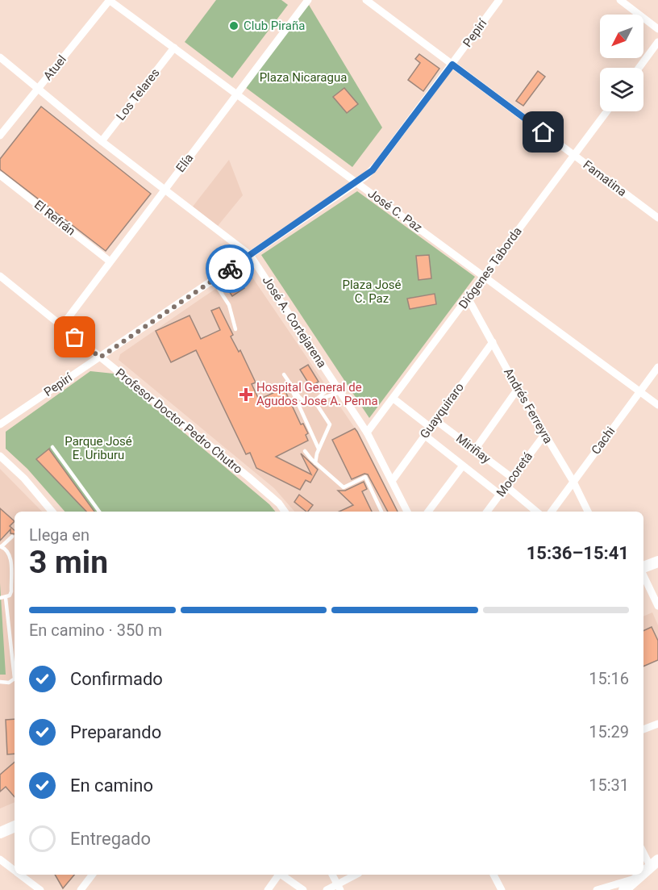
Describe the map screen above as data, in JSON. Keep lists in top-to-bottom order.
{
  "streets": {
    "street": [
      "Pepirí",
      "Atuel",
      "Los Telares",
      "Elía",
      "Famatina",
      "José C. Paz",
      "El Refrán",
      "Diógenes Taborda",
      "José A. Cortejarena",
      "Andrés Ferreyra",
      "Guayquiraro",
      "Profesor Doctor Pedro Chutro",
      "Cachi",
      "Miriñay",
      "Mocoretá"
    ]
  },
  "crossings": [
    ["Pepirí", "Famatina"],
    ["Pepirí", "José C. Paz"],
    ["Pepirí", "José A. Cortejarena"],
    ["Pepirí", "Profesor Doctor Pedro Chutro"],
    ["Atuel", "José C. Paz"],
    ["Atuel", "José A. Cortejarena"],
    ["Los Telares", "José C. Paz"],
    ["Los Telares", "José A. Cortejarena"],
    ["Elía", "José C. Paz"],
    ["Elía", "El Refrán"],
    ["Elía", "José A. Cortejarena"],
    ["Elía", "Profesor Doctor Pedro Chutro"],
    ["Famatina", "Diógenes Taborda"],
    ["José C. Paz", "Diógenes Taborda"],
    ["José C. Paz", "Cachi"],
    ["Diógenes Taborda", "José A. Cortejarena"],
    ["Diógenes Taborda", "Andrés Ferreyra"],
    ["José A. Cortejarena", "Guayquiraro"],
    ["Andrés Ferreyra", "Guayquiraro"],
    ["Andrés Ferreyra", "Cachi"],
    ["Andrés Ferreyra", "Mocoretá"],
    ["Guayquiraro", "Miriñay"],
    ["Miriñay", "Mocoretá"]
  ],
  "parks": ["Plaza Nicaragua", "Plaza José C. Paz", "Parque José E. Uriburu"],
  "places": {
    "other": ["Club Piraña"],
    "health": ["Hospital General de Agudos Jose A. Penna"]
  },
  "north": "bottom left",
  "page": {
    "heading": ["3 min", "Llega en", "15:36–15:41"],
    "bar": "En camino · 350 m",
    "list": [
      ["Confirmado", "15:16"],
      ["Preparando", "15:29"],
      ["En camino", "15:31"],
      "Entregado"
    ]
  }
}
